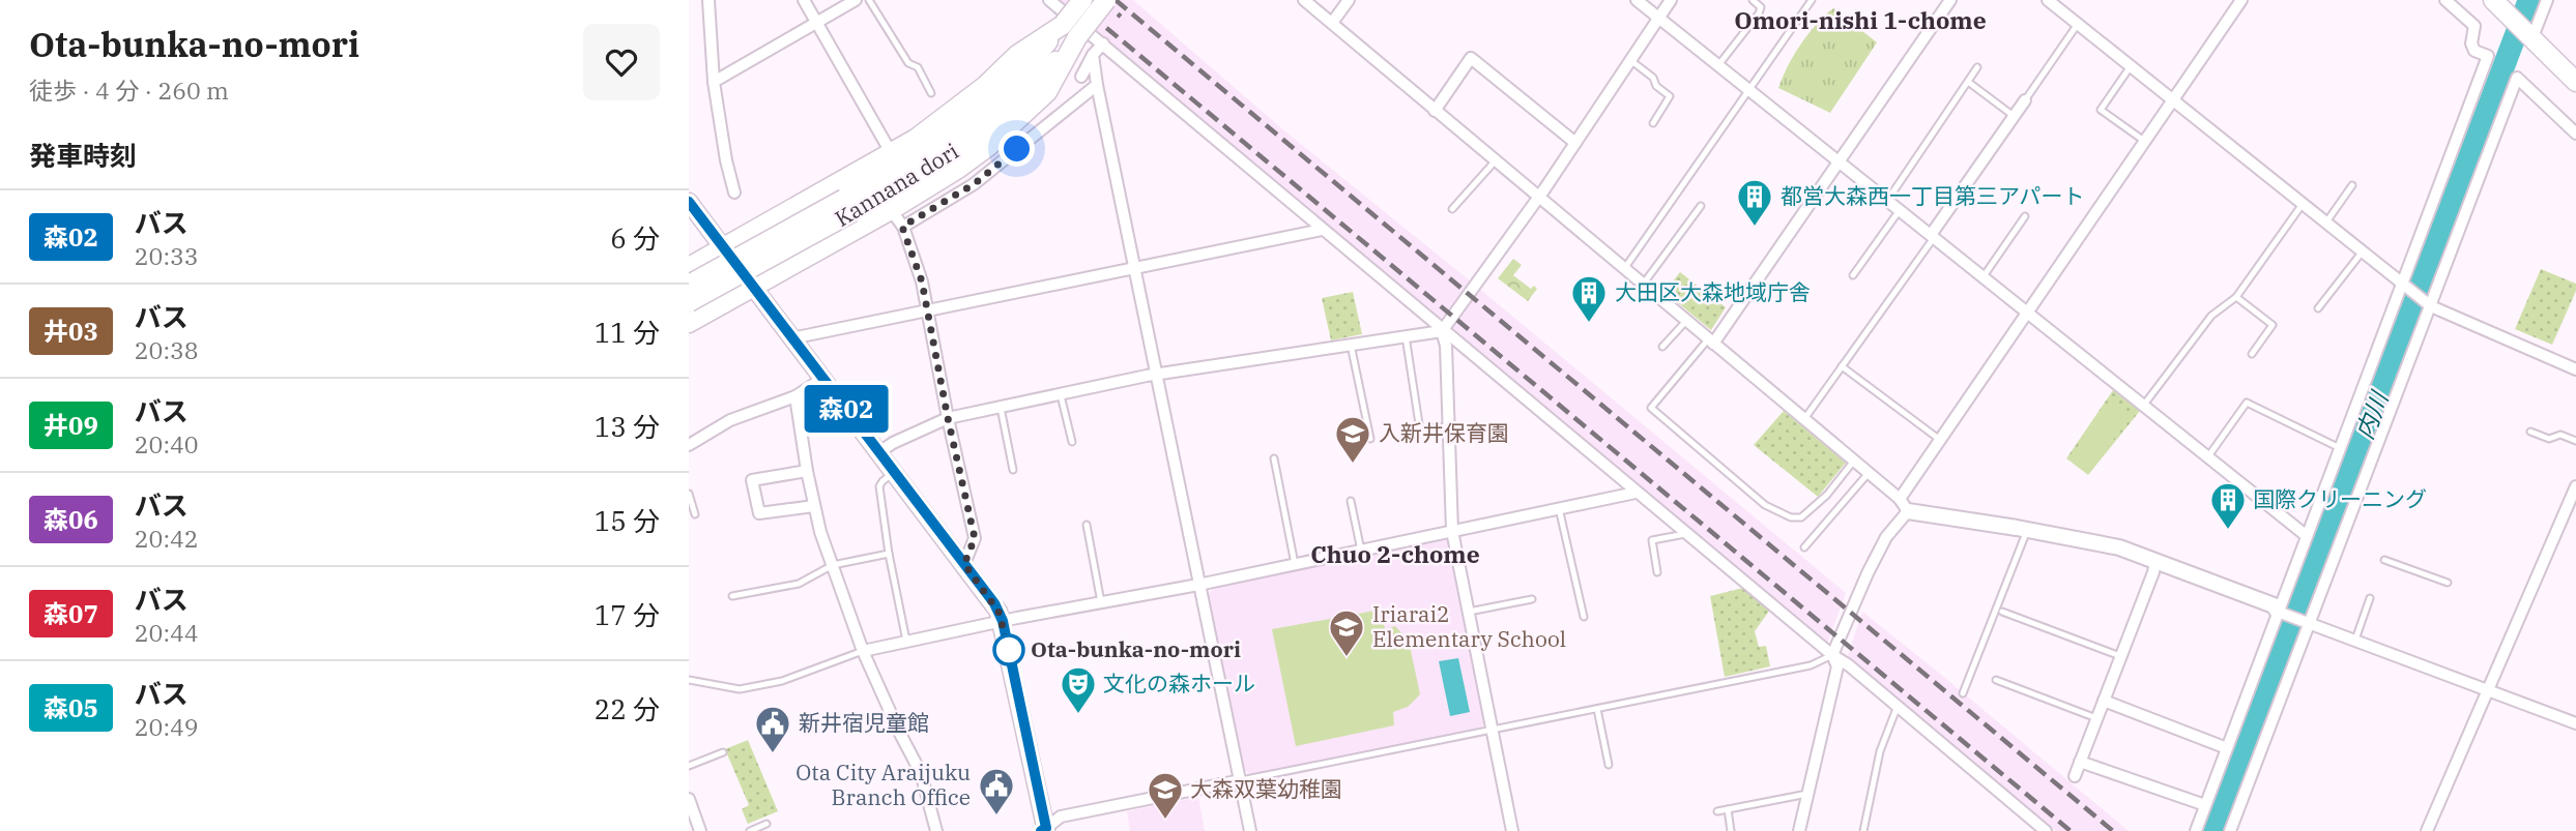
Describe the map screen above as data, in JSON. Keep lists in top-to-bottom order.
{
  "streets": {
    "main road": ["Kannana dori"]
  },
  "districts": ["Omori-nishi 1-chome", "Chuo 2-chome"],
  "water": ["内川"],
  "places": {
    "building": ["都営大森西一丁目第三アパート", "大田区大森地域庁舎", "国際クリーニング"],
    "school or university": ["入新井保育園", "Iriarai2 Elementary School", "大森双葉幼稚園"],
    "other": ["Ota-bunka-no-mori"],
    "theatre": ["文化の森ホール"],
    "public building": ["新井宿児童館", "Ota City Araijuku Branch Office"]
  },
  "lines": ["bus line 森02"],
  "page": {
    "heading": [
      ["Ota-bunka-no-mori", "徒歩 · 4 分 · 260 m"],
      "発車時刻"
    ],
    "on_map": "森02",
    "list": [
      {
        "mark": "森02",
        "name": "バス",
        "note": "20:33",
        "value": "6 分"
      },
      {
        "mark": "井03",
        "name": "バス",
        "note": "20:38",
        "value": "11 分"
      },
      {
        "mark": "井09",
        "name": "バス",
        "note": "20:40",
        "value": "13 分"
      },
      {
        "mark": "森06",
        "name": "バス",
        "note": "20:42",
        "value": "15 分"
      },
      {
        "mark": "森07",
        "name": "バス",
        "note": "20:44",
        "value": "17 分"
      },
      {
        "mark": "森05",
        "name": "バス",
        "note": "20:49",
        "value": "22 分"
      }
    ]
  }
}
